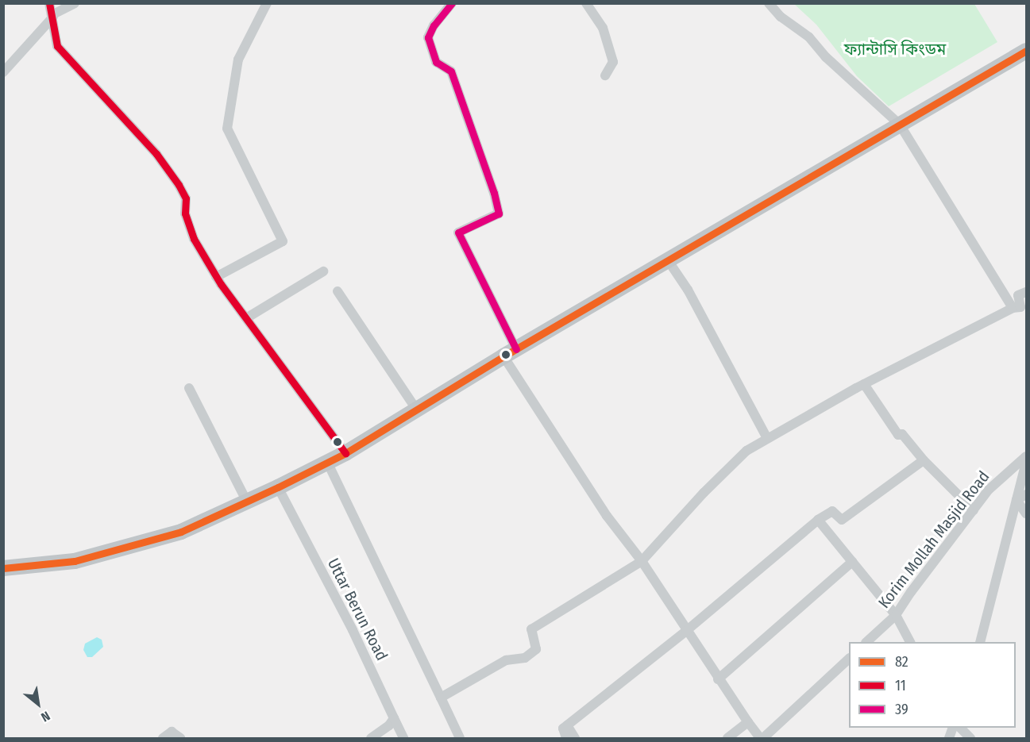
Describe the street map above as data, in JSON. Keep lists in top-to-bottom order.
{
  "streets": {
    "street": ["Korim Mollah Masjid Road", "Uttar Berun Road"]
  },
  "parks": ["ফ্যান্টাসি কিংডম"],
  "lines": ["transit line 11", "transit line 39", "transit line 82"],
  "legend": ["82", "11", "39"],
  "north": "bottom right"
}
